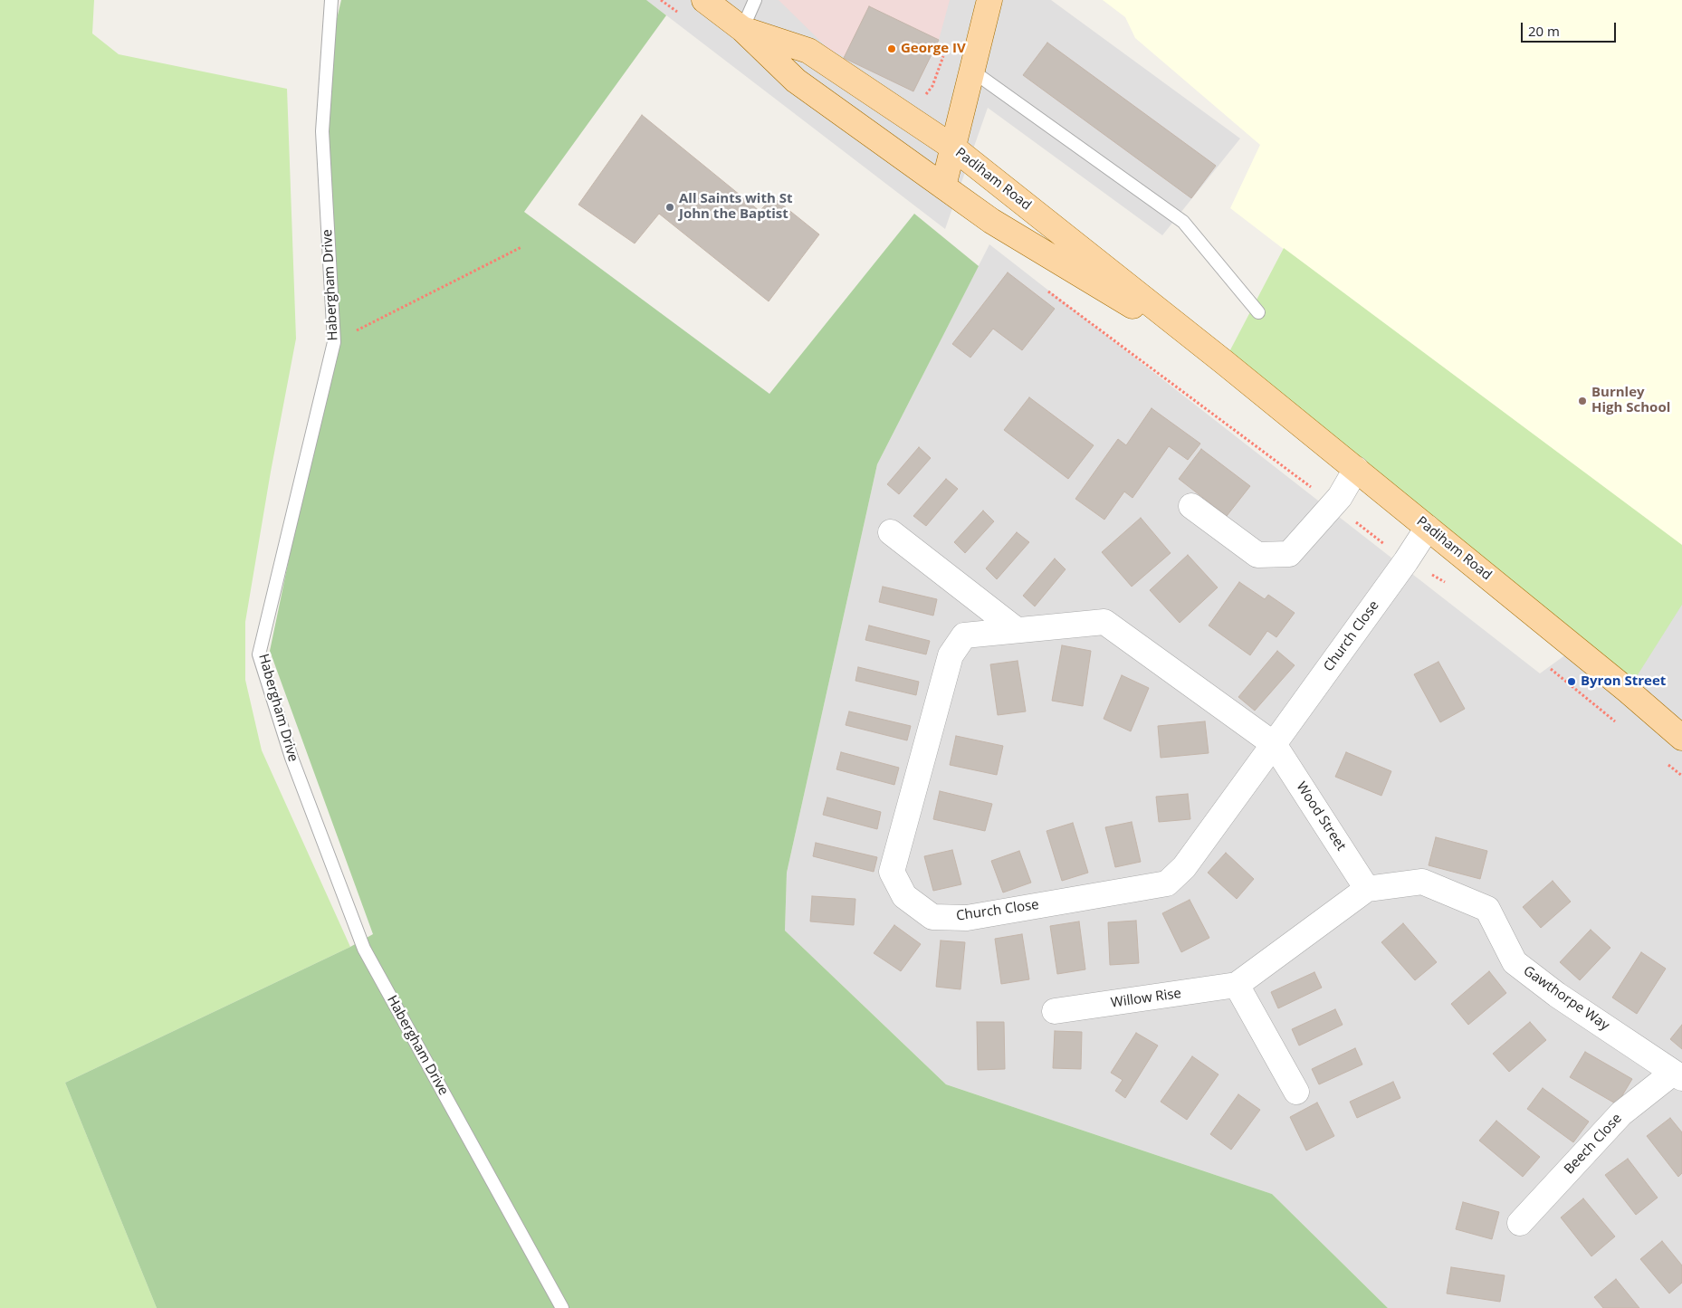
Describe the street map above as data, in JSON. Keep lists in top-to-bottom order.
{
  "streets": {
    "main road": ["Padiham Road"],
    "street": [
      "Church Close",
      "Wood Street",
      "Willow Rise",
      "Gawthorpe Way",
      "Beech Close"
    ],
    "lane": ["Habergham Drive"]
  },
  "crossings": [
    ["Padiham Road", "Church Close"],
    ["Church Close", "Wood Street"],
    ["Wood Street", "Willow Rise"],
    ["Wood Street", "Gawthorpe Way"],
    ["Willow Rise", "Gawthorpe Way"],
    ["Gawthorpe Way", "Beech Close"]
  ],
  "places": [
    "George IV",
    "All Saints with St John the Baptist",
    "Burnley High School",
    "Byron Street"
  ],
  "scale_bar": "20 m"
}
